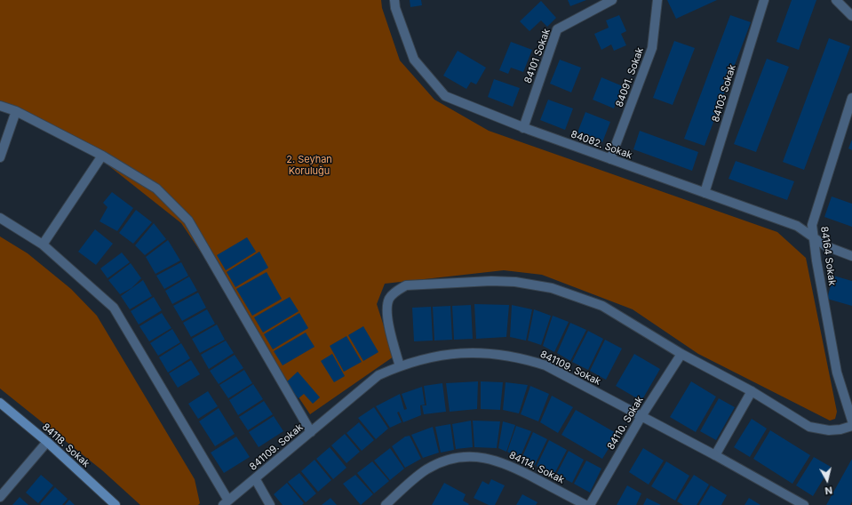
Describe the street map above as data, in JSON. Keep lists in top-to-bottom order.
{
  "streets": {
    "main road": ["84118. Sokak"],
    "street": [
      "84101 Sokak",
      "84091. Sokak",
      "84103 Sokak",
      "84082. Sokak",
      "84164 Sokak",
      "841109. Sokak",
      "84110. Sokak",
      "84114. Sokak"
    ]
  },
  "crossings": [
    ["84101 Sokak", "84082. Sokak"],
    ["84091. Sokak", "84082. Sokak"],
    ["84103 Sokak", "84082. Sokak"],
    ["84082. Sokak", "84164 Sokak"],
    ["841109. Sokak", "84110. Sokak"]
  ],
  "parks": ["2. Seyhan Koruluğu"],
  "north": "bottom"
}
